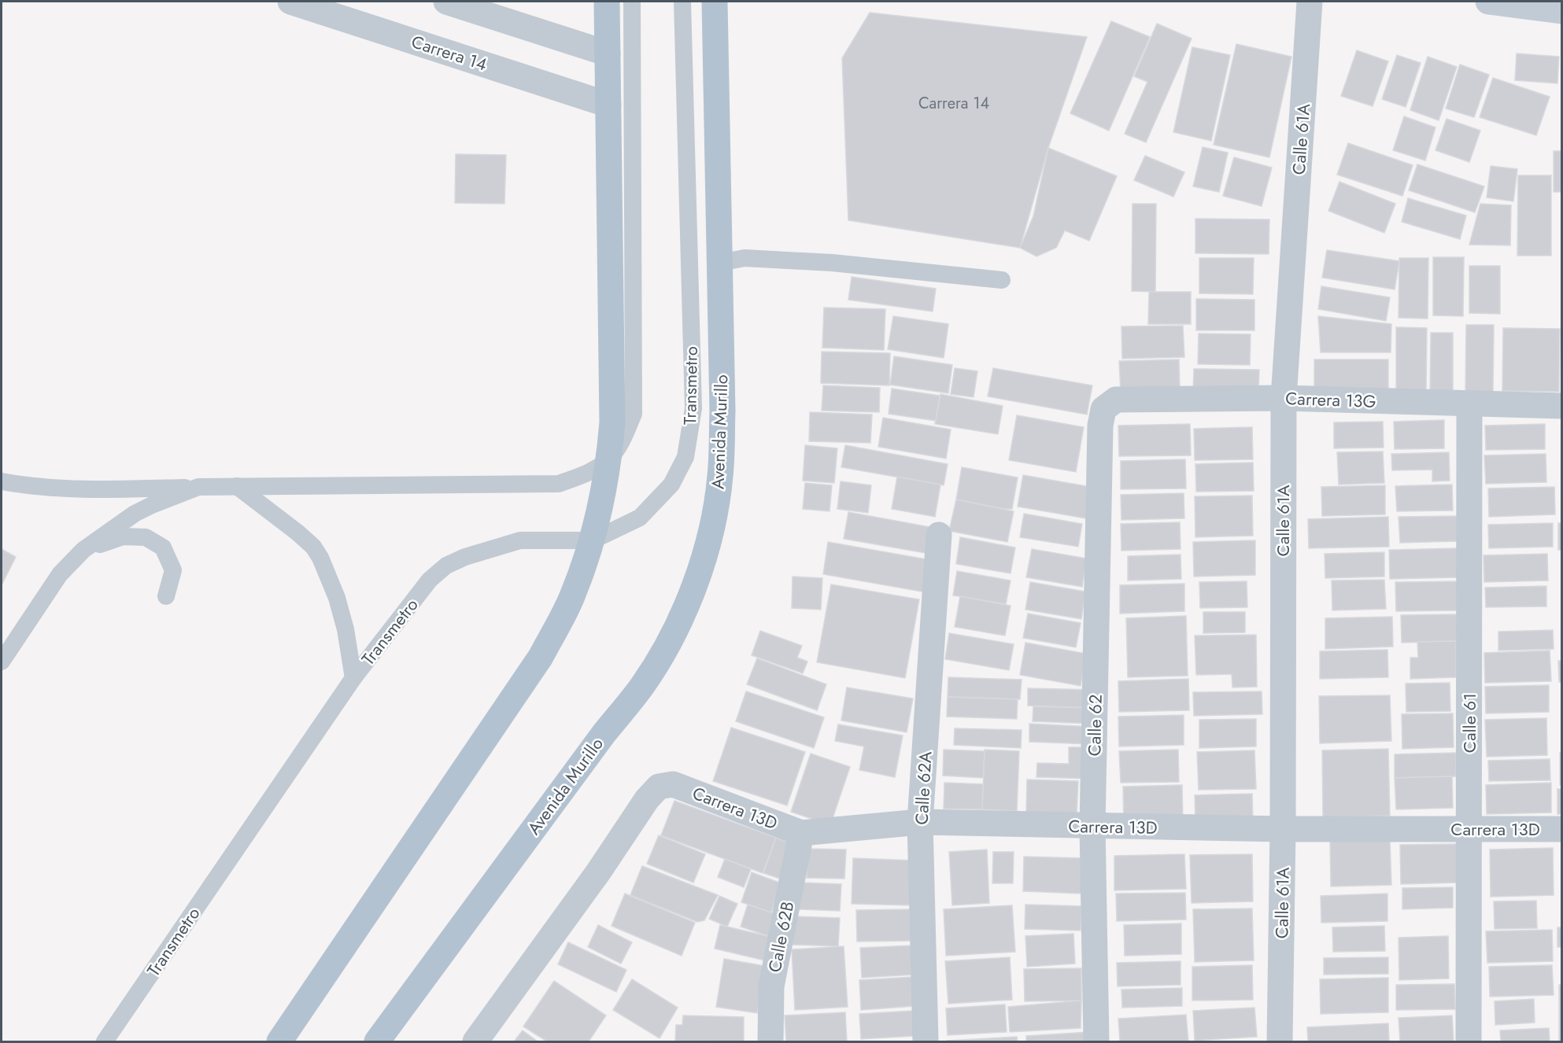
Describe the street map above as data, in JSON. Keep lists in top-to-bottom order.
{
  "streets": {
    "main road": ["Avenida Murillo"],
    "street": [
      "Carrera 14",
      "Calle 61A",
      "Carrera 13G",
      "Calle 61",
      "Calle 62",
      "Calle 62A",
      "Carrera 13D",
      "Calle 62B"
    ],
    "lane": ["Transmetro"]
  },
  "crossings": [
    ["Calle 61A", "Carrera 13G"],
    ["Calle 61A", "Carrera 13D"],
    ["Carrera 13G", "Calle 61"],
    ["Carrera 13G", "Calle 62"],
    ["Calle 61", "Carrera 13D"],
    ["Calle 62", "Carrera 13D"],
    ["Calle 62A", "Carrera 13D"],
    ["Carrera 13D", "Calle 62B"]
  ],
  "house_numbers": ["Carrera 14"]
}
